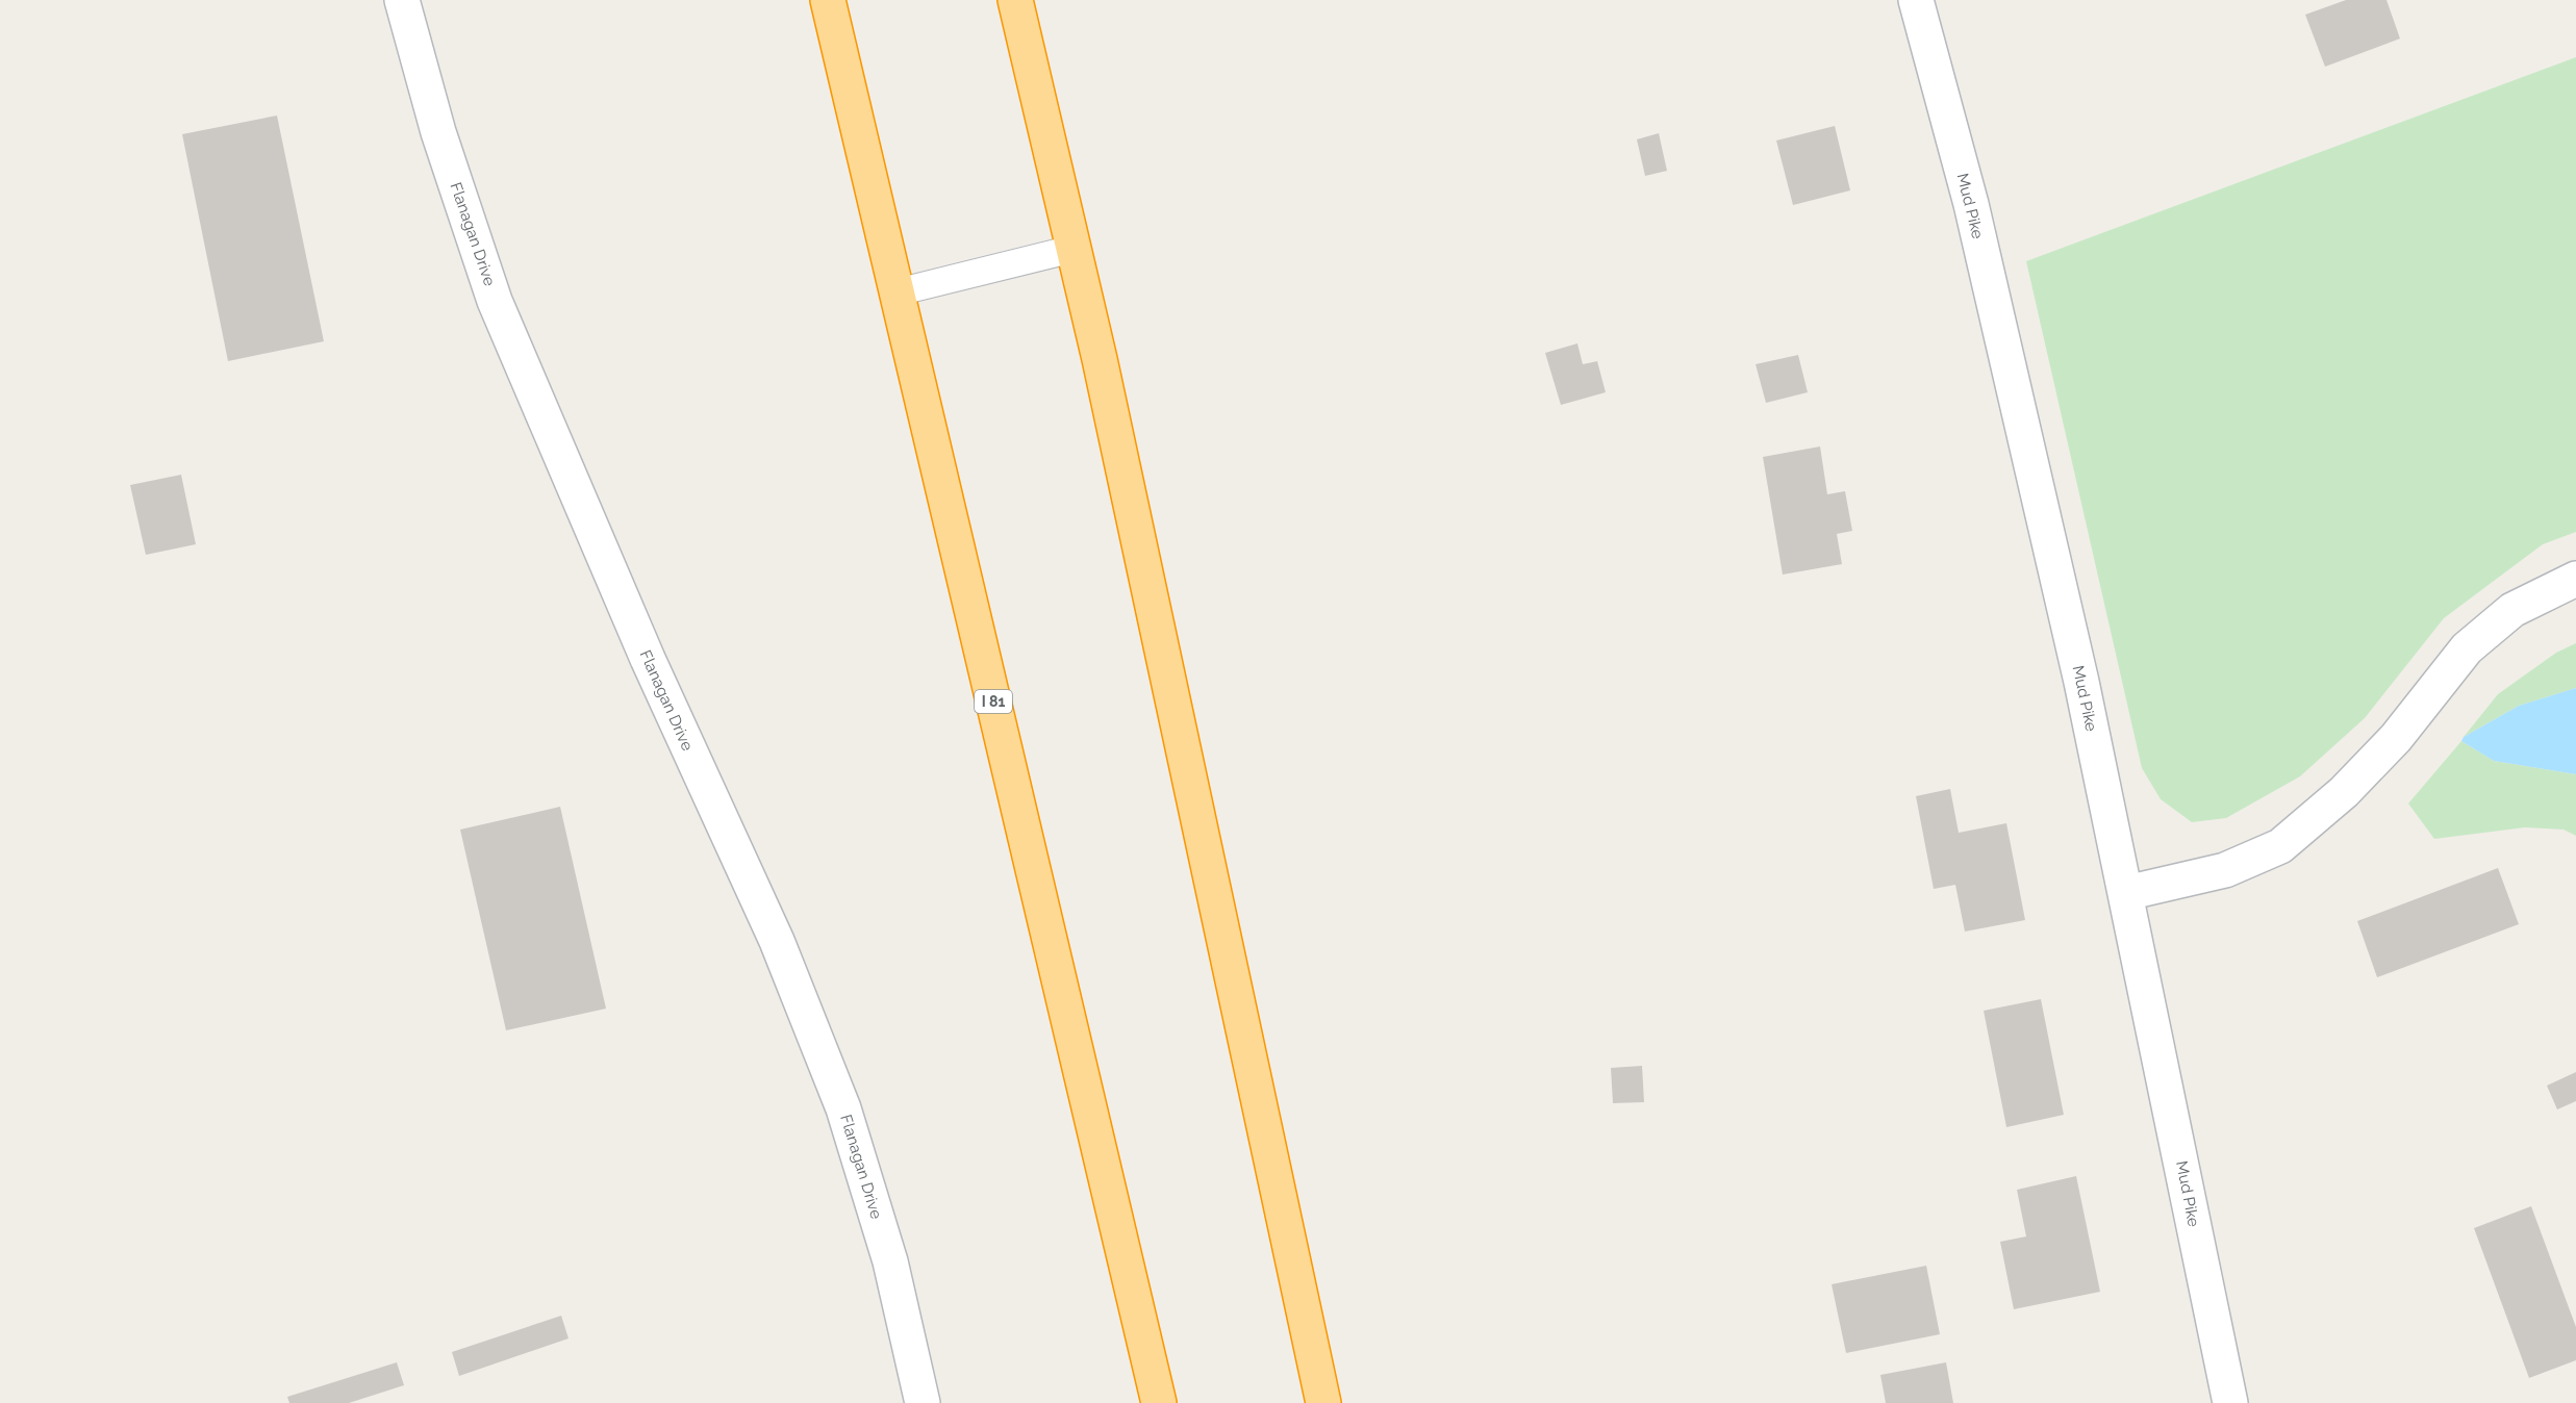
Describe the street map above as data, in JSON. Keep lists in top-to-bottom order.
{
  "streets": {
    "highway": ["I 81"],
    "street": ["Mud Pike", "Flanagan Drive"]
  }
}
